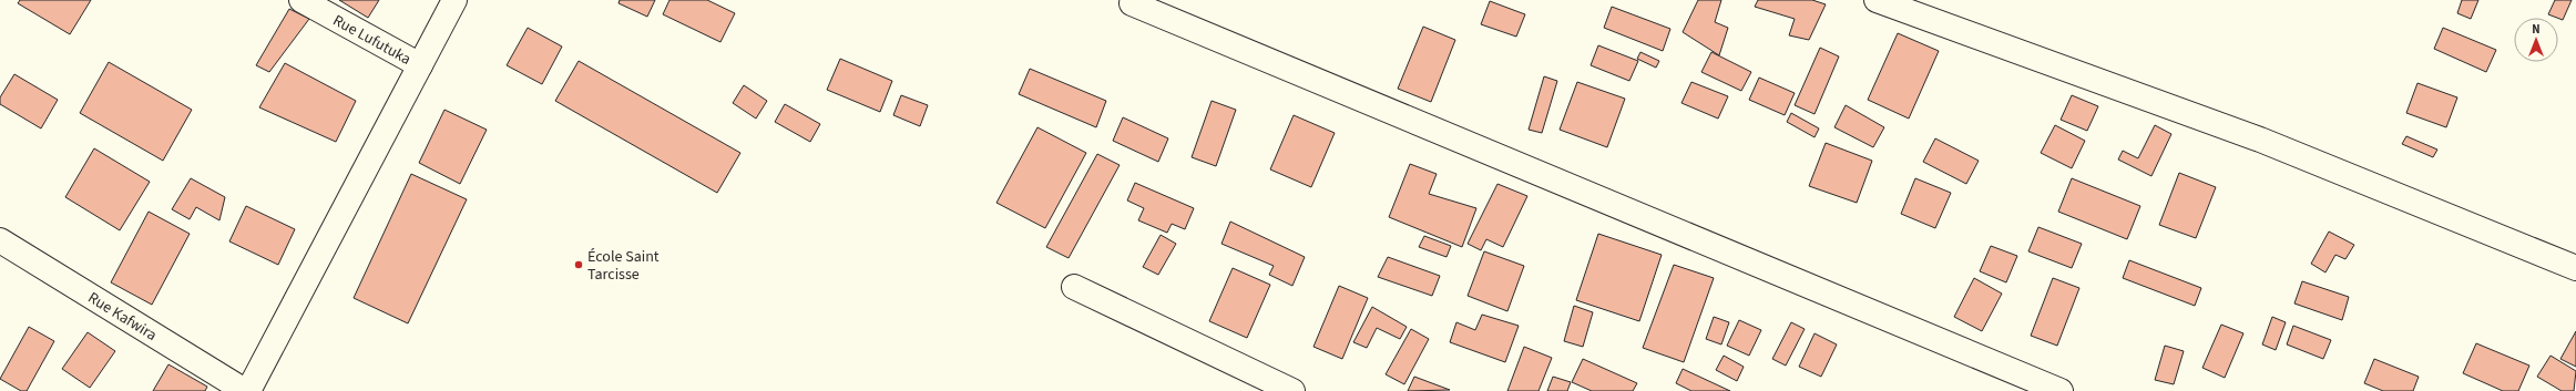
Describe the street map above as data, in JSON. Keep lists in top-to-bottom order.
{
  "streets": {
    "street": ["Rue Lufutuka", "Rue Kafwira"]
  },
  "places": ["École Saint Tarcisse"],
  "north": "top"
}
